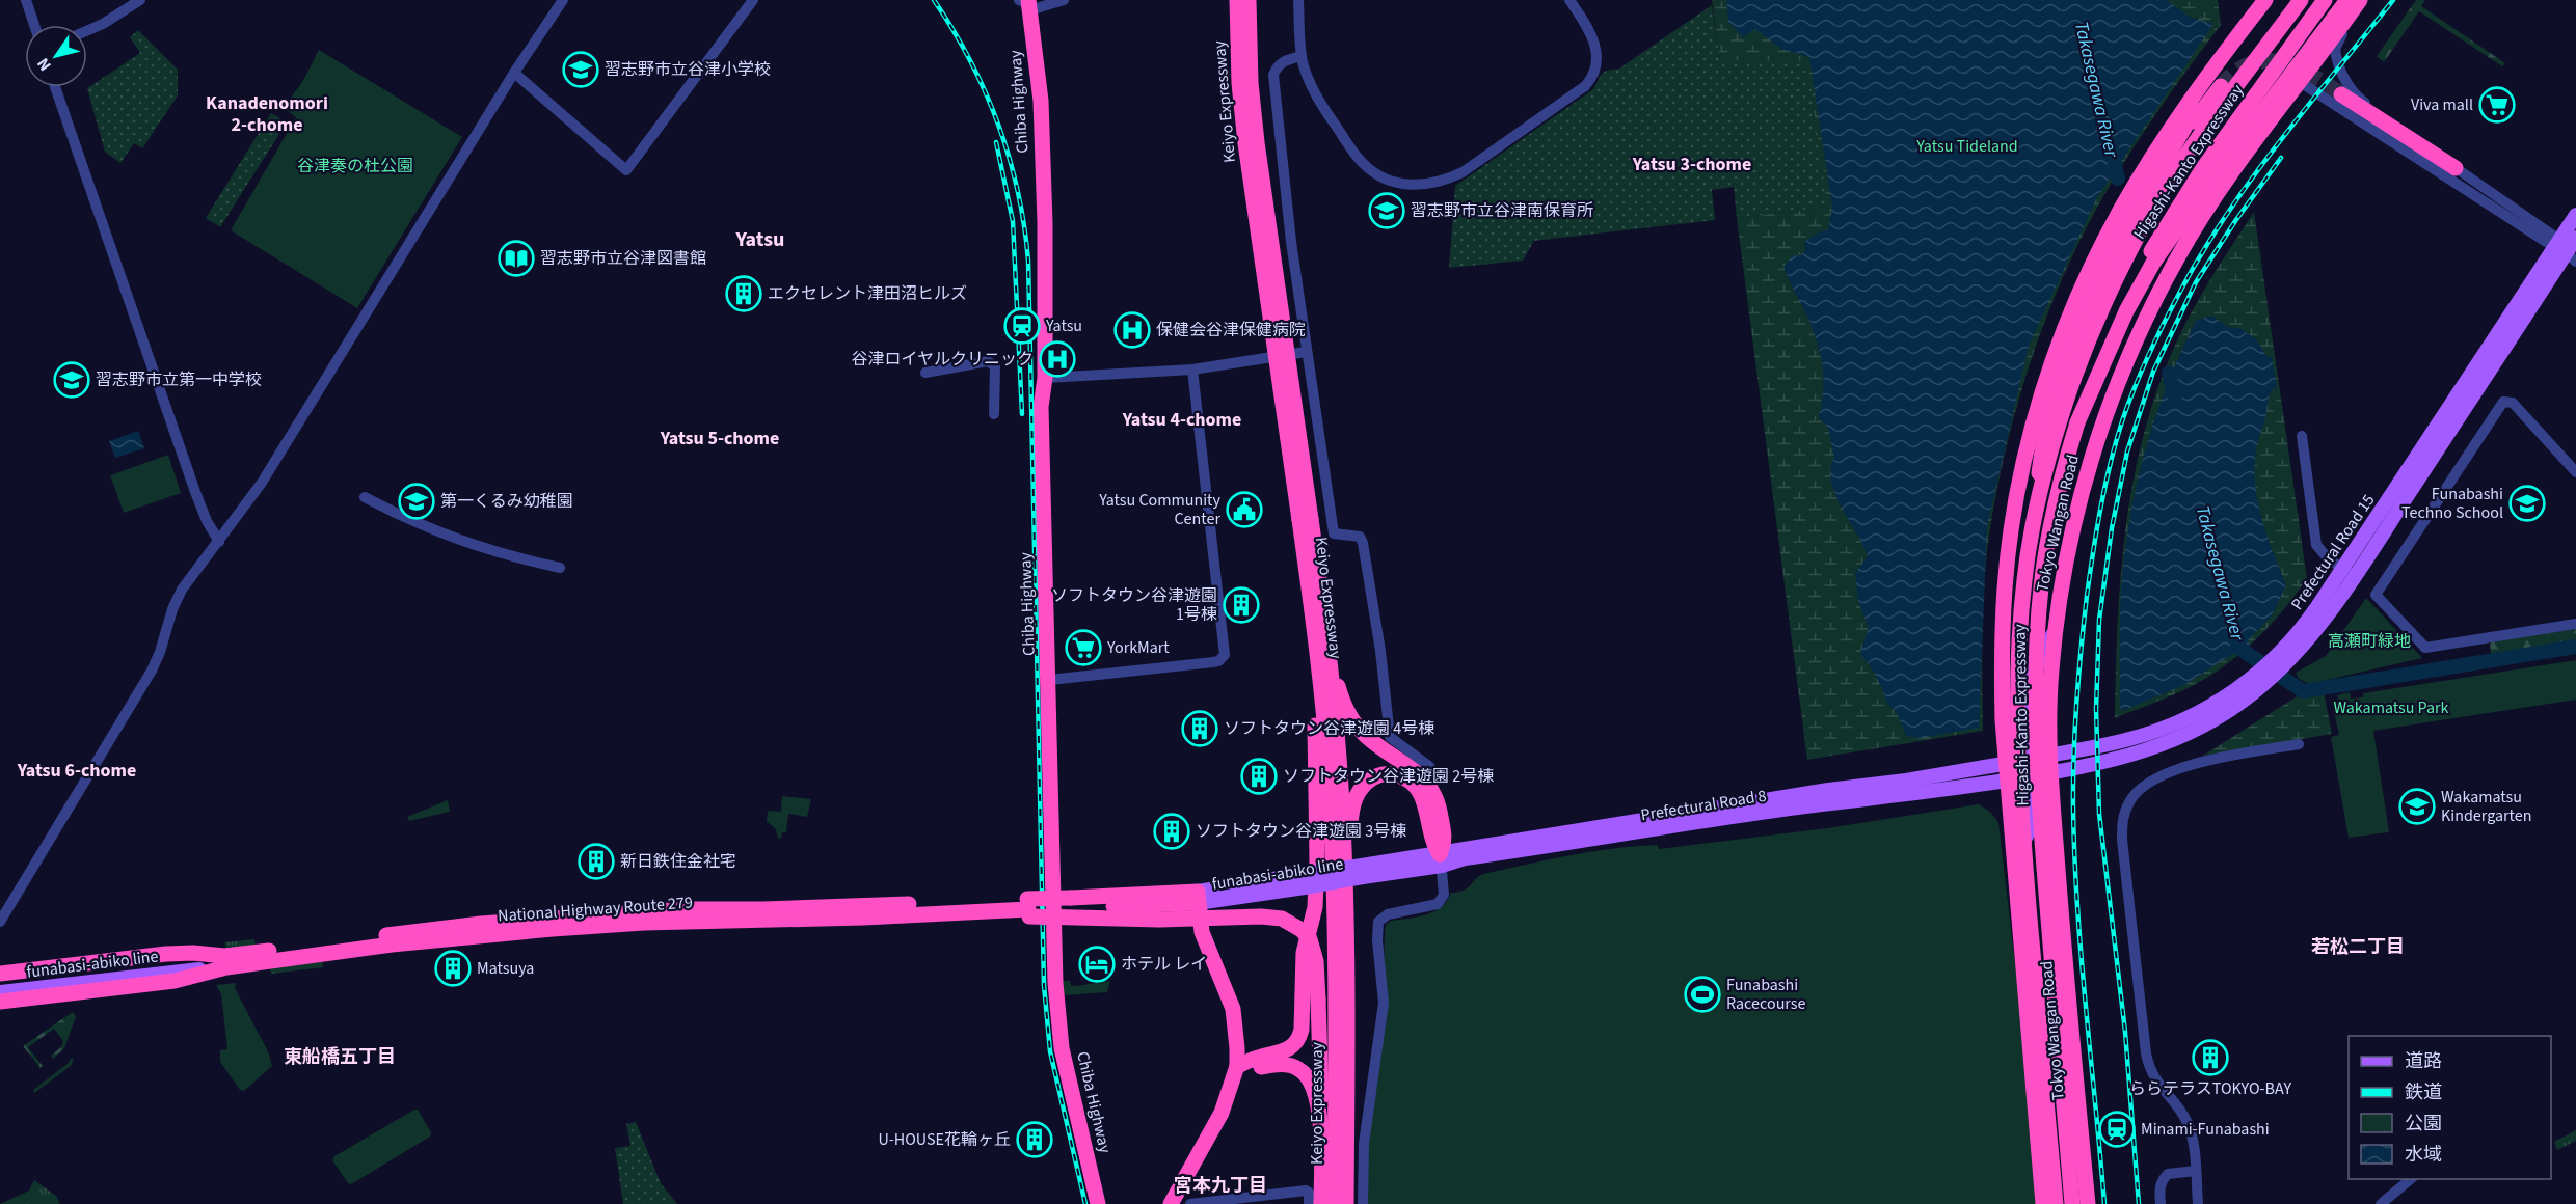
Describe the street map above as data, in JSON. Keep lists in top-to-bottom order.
{
  "streets": {
    "highway": [
      "Chiba Highway",
      "Keiyo Expressway",
      "Higashi-Kanto Expressway",
      "Tokyo Wangan Road",
      "National Highway Route 279"
    ],
    "main road": ["Prefectural Road 15", "Prefectural Road 8", "funabasi-abiko line"]
  },
  "crossings": [
    ["Tokyo Wangan Road", "Prefectural Road 15"],
    ["Tokyo Wangan Road", "Prefectural Road 8"],
    ["Prefectural Road 15", "Prefectural Road 8"],
    ["Prefectural Road 8", "funabasi-abiko line"],
    ["funabasi-abiko line", "National Highway Route 279"]
  ],
  "districts": [
    "Kanadenomori 2-chome",
    "Yatsu 3-chome",
    "Yatsu",
    "Yatsu 4-chome",
    "Yatsu 5-chome",
    "Yatsu 6-chome",
    "若松二丁目",
    "東船橋五丁目",
    "宮本九丁目"
  ],
  "water": ["Takasegawa River"],
  "parks": [
    "Yatsu Tideland",
    "谷津奏の杜公園",
    "高瀬町緑地",
    "Wakamatsu Park"
  ],
  "places": {
    "school or university": [
      "習志野市立谷津小学校",
      "習志野市立谷津南保育所",
      "習志野市立第一中学校",
      "第一くるみ幼稚園",
      "Funabashi Techno School",
      "Wakamatsu Kindergarten"
    ],
    "supermarket": ["Viva mall", "YorkMart"],
    "library": ["習志野市立谷津図書館"],
    "building": [
      "エクセレント津田沼ヒルズ",
      "ソフトタウン谷津遊園 1号棟",
      "ソフトタウン谷津遊園 4号棟",
      "ソフトタウン谷津遊園 2号棟",
      "ソフトタウン谷津遊園 3号棟",
      "新日鉄住金社宅",
      "Matsuya",
      "ららテラスTOKYO-BAY",
      "U-HOUSE花輪ヶ丘"
    ],
    "station": ["Yatsu", "Minami-Funabashi"],
    "hospital": ["保健会谷津保健病院", "谷津ロイヤルクリニック"],
    "public building": ["Yatsu Community Center"],
    "hotel": ["ホテル レイ"],
    "sports": ["Funabashi Racecourse"]
  },
  "legend": [
    "道路",
    "鉄道",
    "公園",
    "水域"
  ],
  "north": "bottom left"
}
